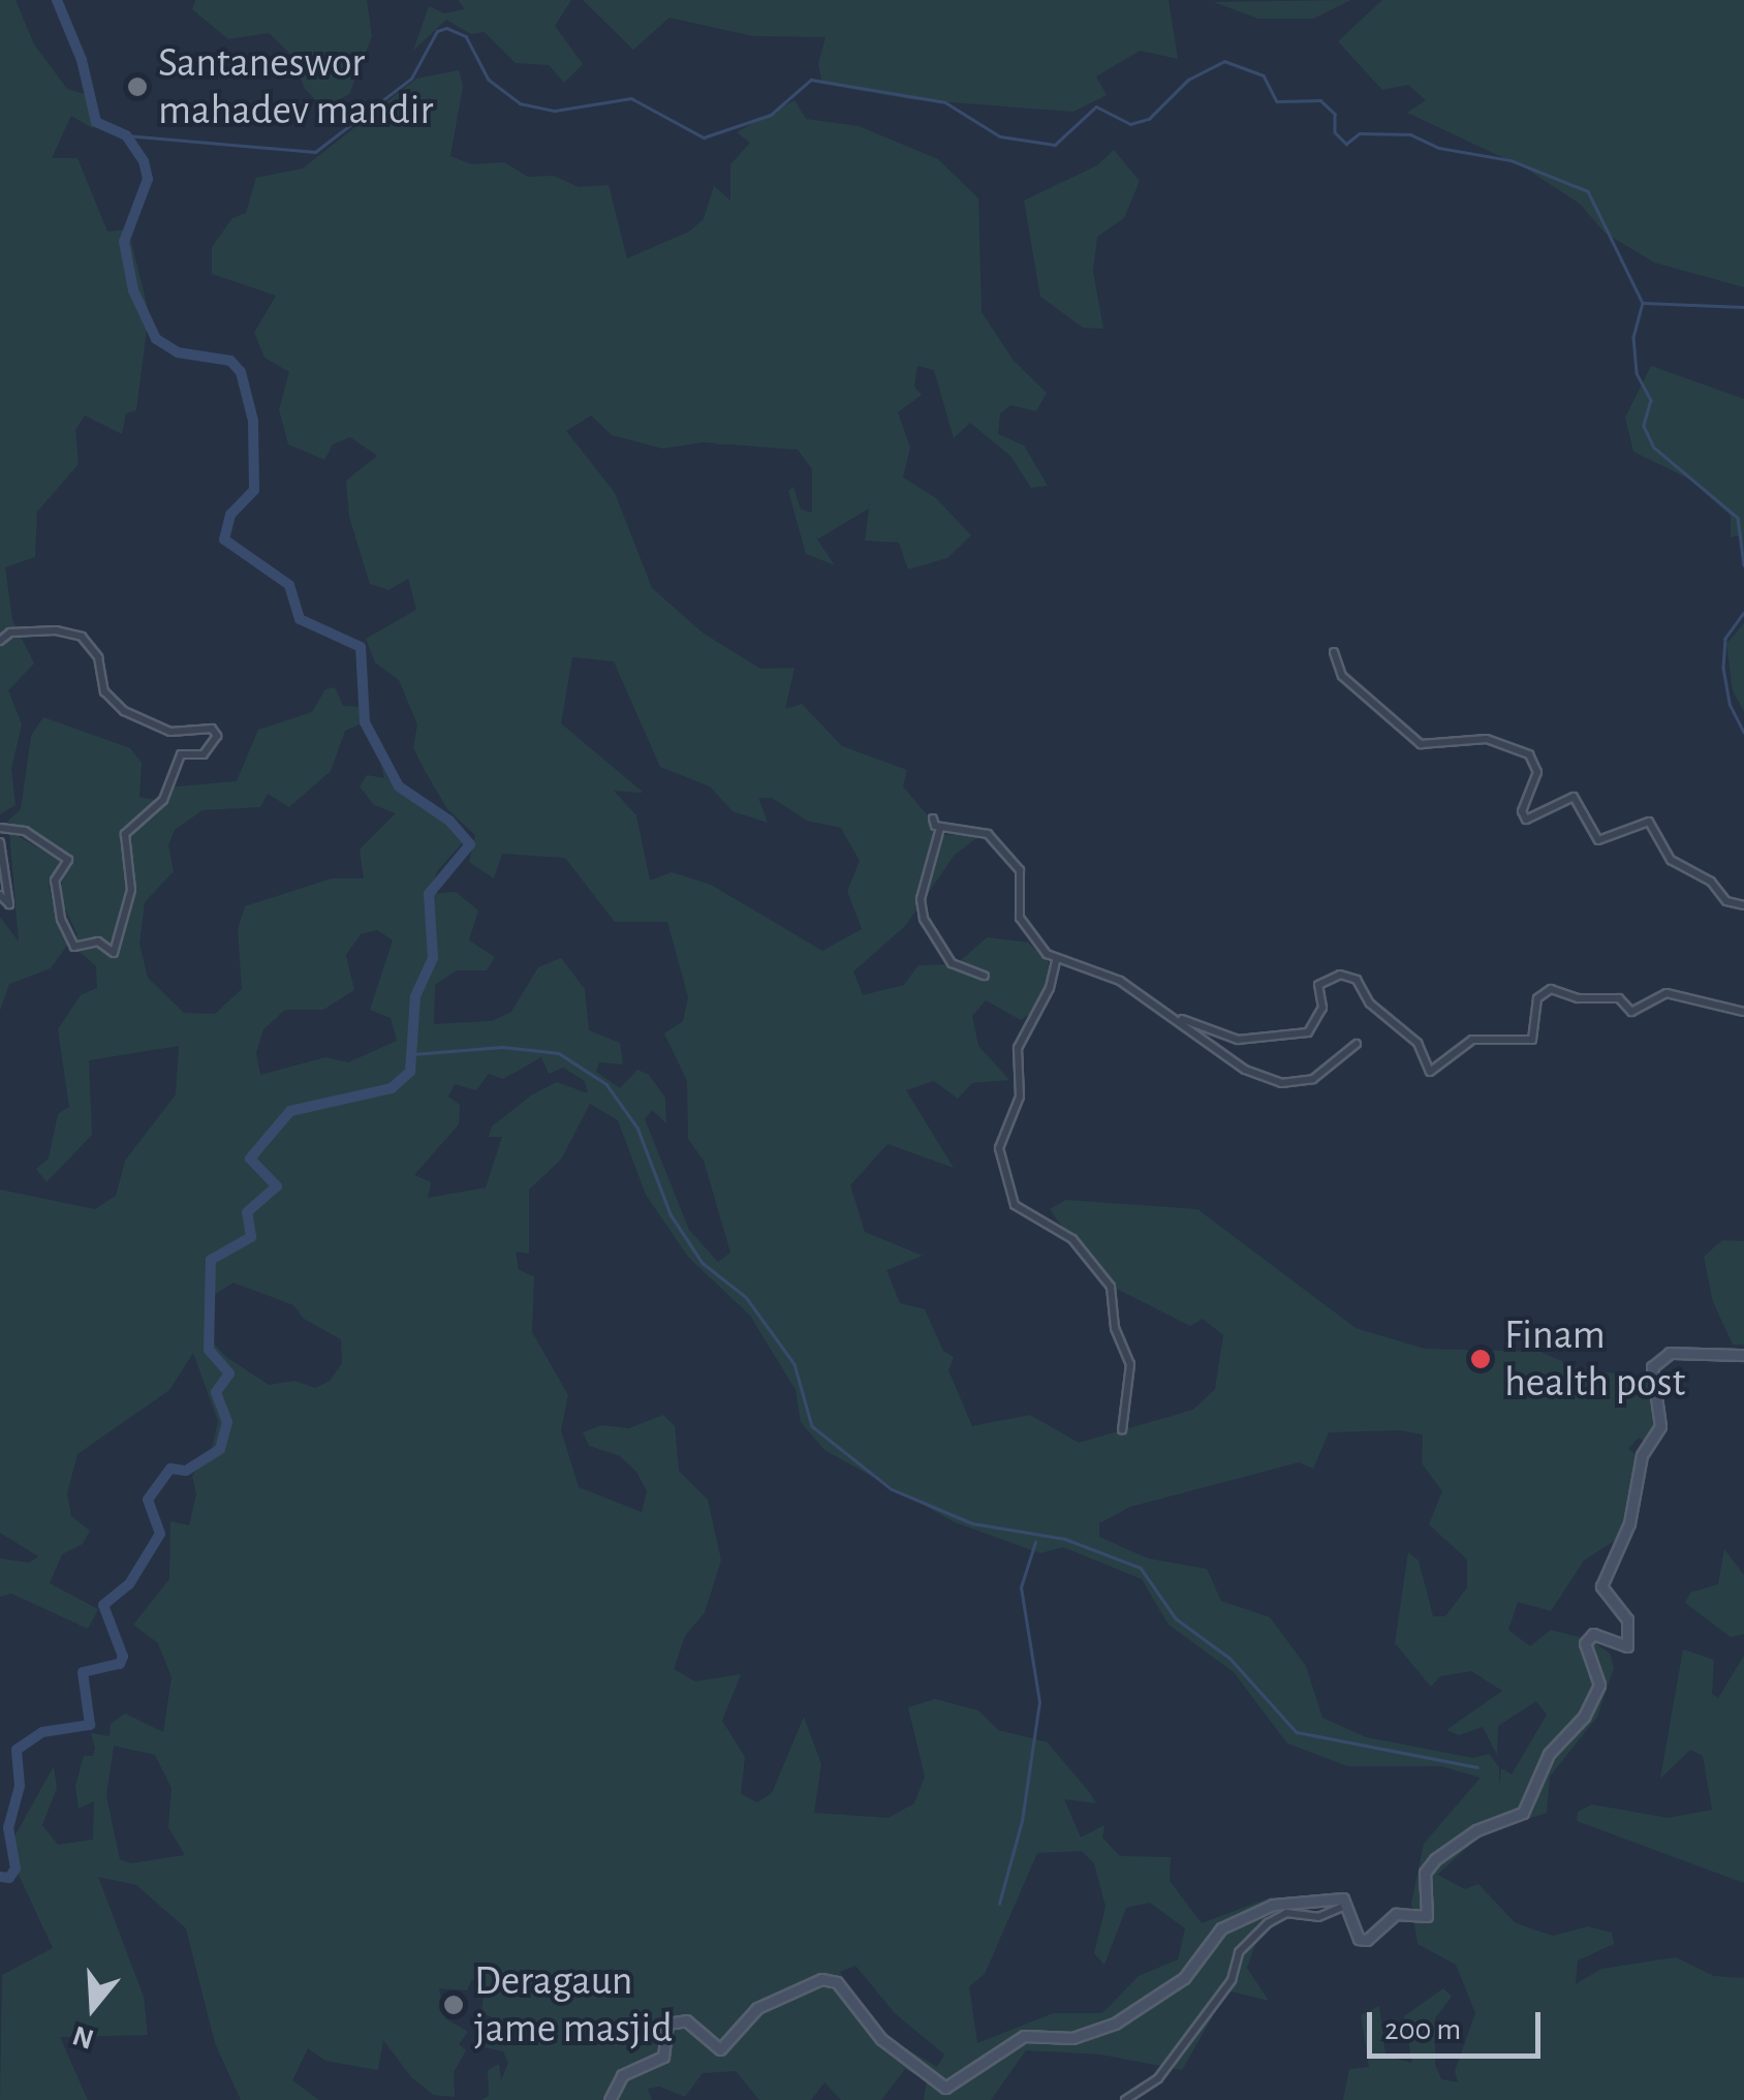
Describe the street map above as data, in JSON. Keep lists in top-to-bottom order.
{
  "places": ["Santaneswor mahadev mandir", "Finam health post", "Deragaun jame masjid"],
  "scale_bar": "200 m",
  "north": "bottom"
}
